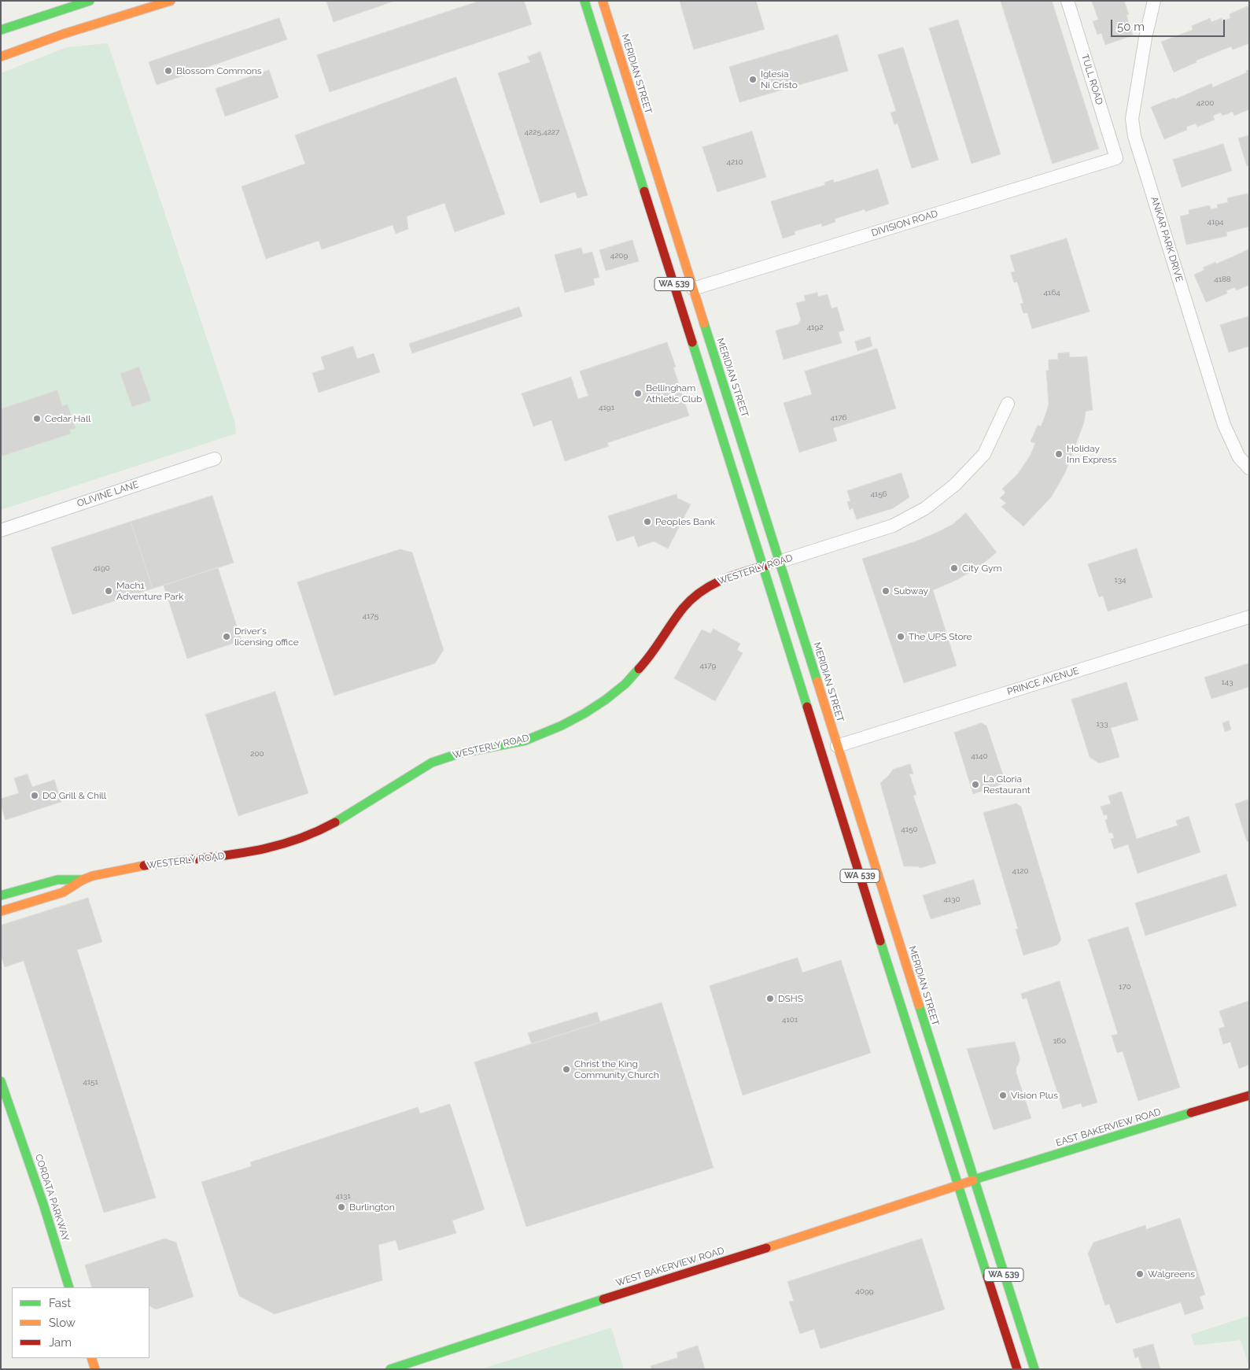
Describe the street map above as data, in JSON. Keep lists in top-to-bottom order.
{
  "streets": {
    "main road": [
      "MERIDIAN STREET",
      "WA 539",
      "WESTERLY ROAD",
      "EAST BAKERVIEW ROAD",
      "CORDATA PARKWAY",
      "WEST BAKERVIEW ROAD"
    ],
    "street": [
      "TULL ROAD",
      "DIVISION ROAD",
      "ANKAR PARK DRIVE",
      "OLIVINE LANE",
      "PRINCE AVENUE"
    ]
  },
  "crossings": [
    ["MERIDIAN STREET", "DIVISION ROAD"],
    ["MERIDIAN STREET", "WESTERLY ROAD"],
    ["MERIDIAN STREET", "PRINCE AVENUE"],
    ["MERIDIAN STREET", "EAST BAKERVIEW ROAD"],
    ["TULL ROAD", "DIVISION ROAD"],
    ["WA 539", "WESTERLY ROAD"],
    ["WA 539", "EAST BAKERVIEW ROAD"],
    ["WA 539", "WEST BAKERVIEW ROAD"],
    ["EAST BAKERVIEW ROAD", "WEST BAKERVIEW ROAD"]
  ],
  "places": [
    "Blossom Commons",
    "Iglesia Ni Cristo",
    "Bellingham Athletic Club",
    "Cedar Hall",
    "Holiday Inn Express",
    "Peoples Bank",
    "City Gym",
    "Mach1 Adventure Park",
    "Subway",
    "Driver's licensing office",
    "The UPS Store",
    "La Gloria Restaurant",
    "DQ Grill & Chill",
    "DSHS",
    "Christ the King Community Church",
    "Vision Plus",
    "Burlington",
    "Walgreens"
  ],
  "house_numbers": [
    "4200",
    "4225,4227",
    "4210",
    "4194",
    "4209",
    "4188",
    "4164",
    "4192",
    "4191",
    "4176",
    "4156",
    "4190",
    "134",
    "4175",
    "4179",
    "143",
    "133",
    "200",
    "4140",
    "4150",
    "4120",
    "4130",
    "170",
    "4101",
    "160",
    "4151",
    "4131",
    "4099"
  ],
  "legend": ["Fast", "Slow", "Jam"],
  "scale_bar": "50 m"
}
